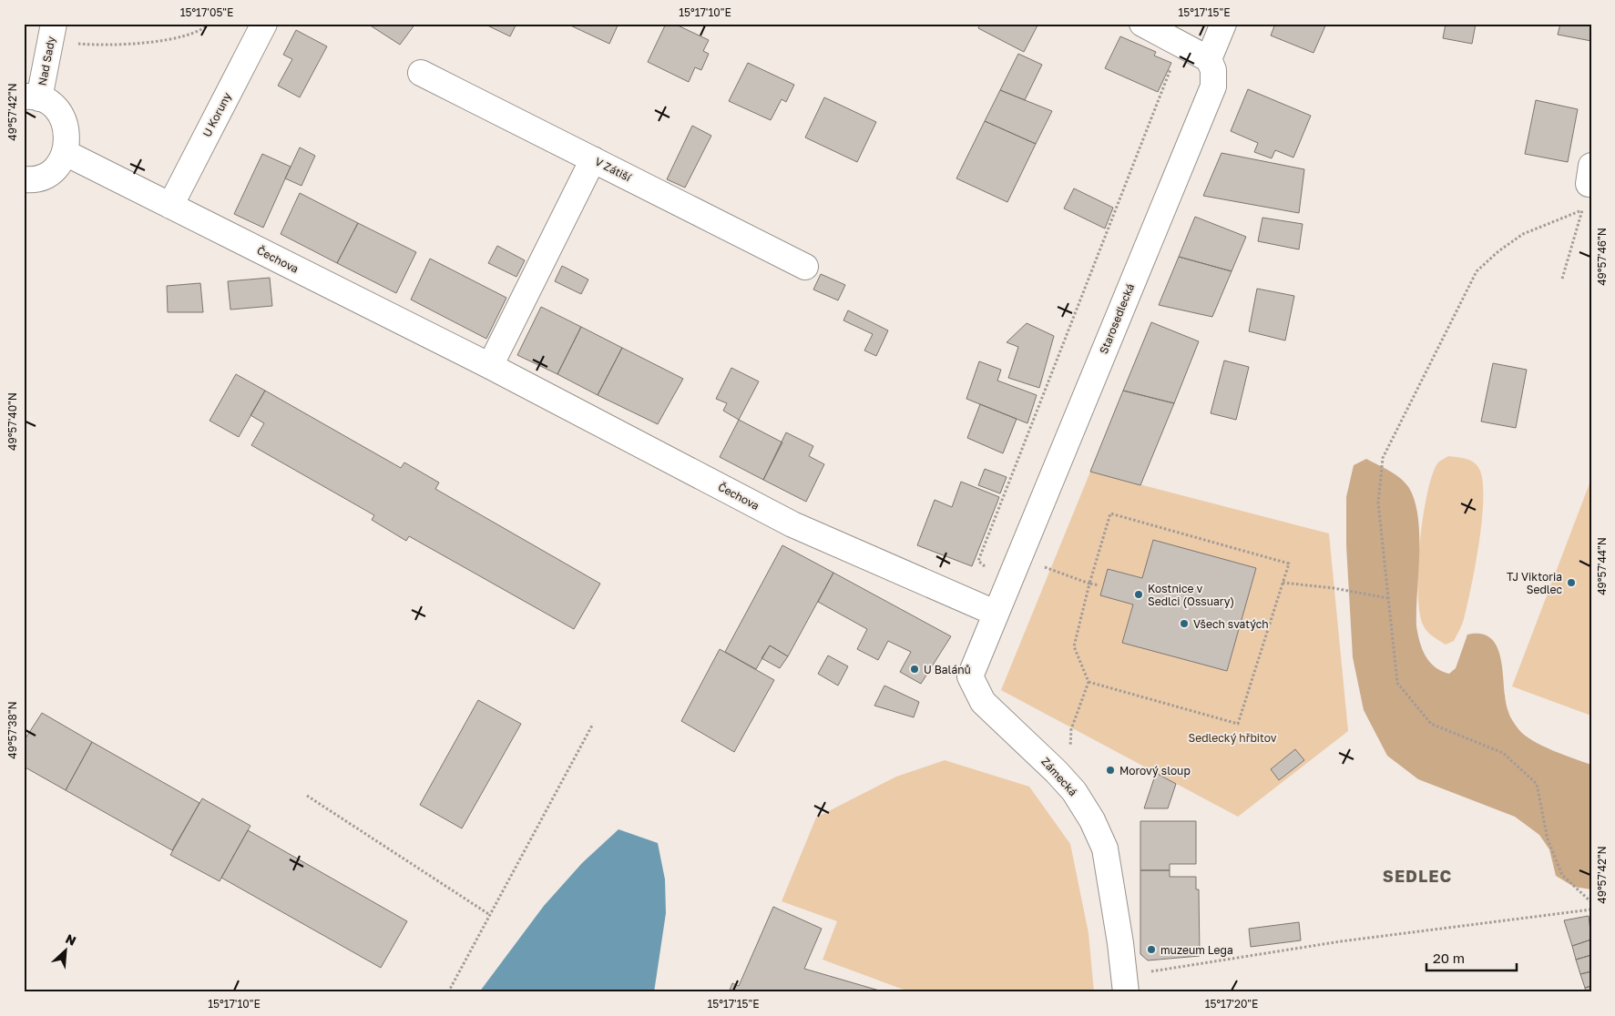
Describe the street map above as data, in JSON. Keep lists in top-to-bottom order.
{
  "streets": {
    "street": [
      "Nad Sady",
      "U Koruny",
      "V Zátiší",
      "Čechova",
      "Starosedlecká",
      "Zámecká"
    ]
  },
  "crossings": [
    ["Nad Sady", "Čechova"],
    ["U Koruny", "Čechova"],
    ["Čechova", "Starosedlecká"],
    ["Čechova", "Zámecká"],
    ["Starosedlecká", "Zámecká"]
  ],
  "districts": ["SEDLEC"],
  "parks": ["Sedlecký hřbitov"],
  "places": [
    "TJ Viktoria Sedlec",
    "Kostnice v Sedlci (Ossuary)",
    "Všech svatých",
    "U Balánů",
    "Morový sloup",
    "muzeum Lega"
  ],
  "scale_bar": "20 m",
  "north": "top right",
  "coordinates": [
    "15°17'05\"E",
    "15°17'10\"E",
    "15°17'15\"E",
    "49°57'42\"N",
    "49°57'46\"N",
    "49°57'40\"N",
    "49°57'44\"N",
    "49°57'38\"N",
    "15°17'20\"E"
  ]
}
